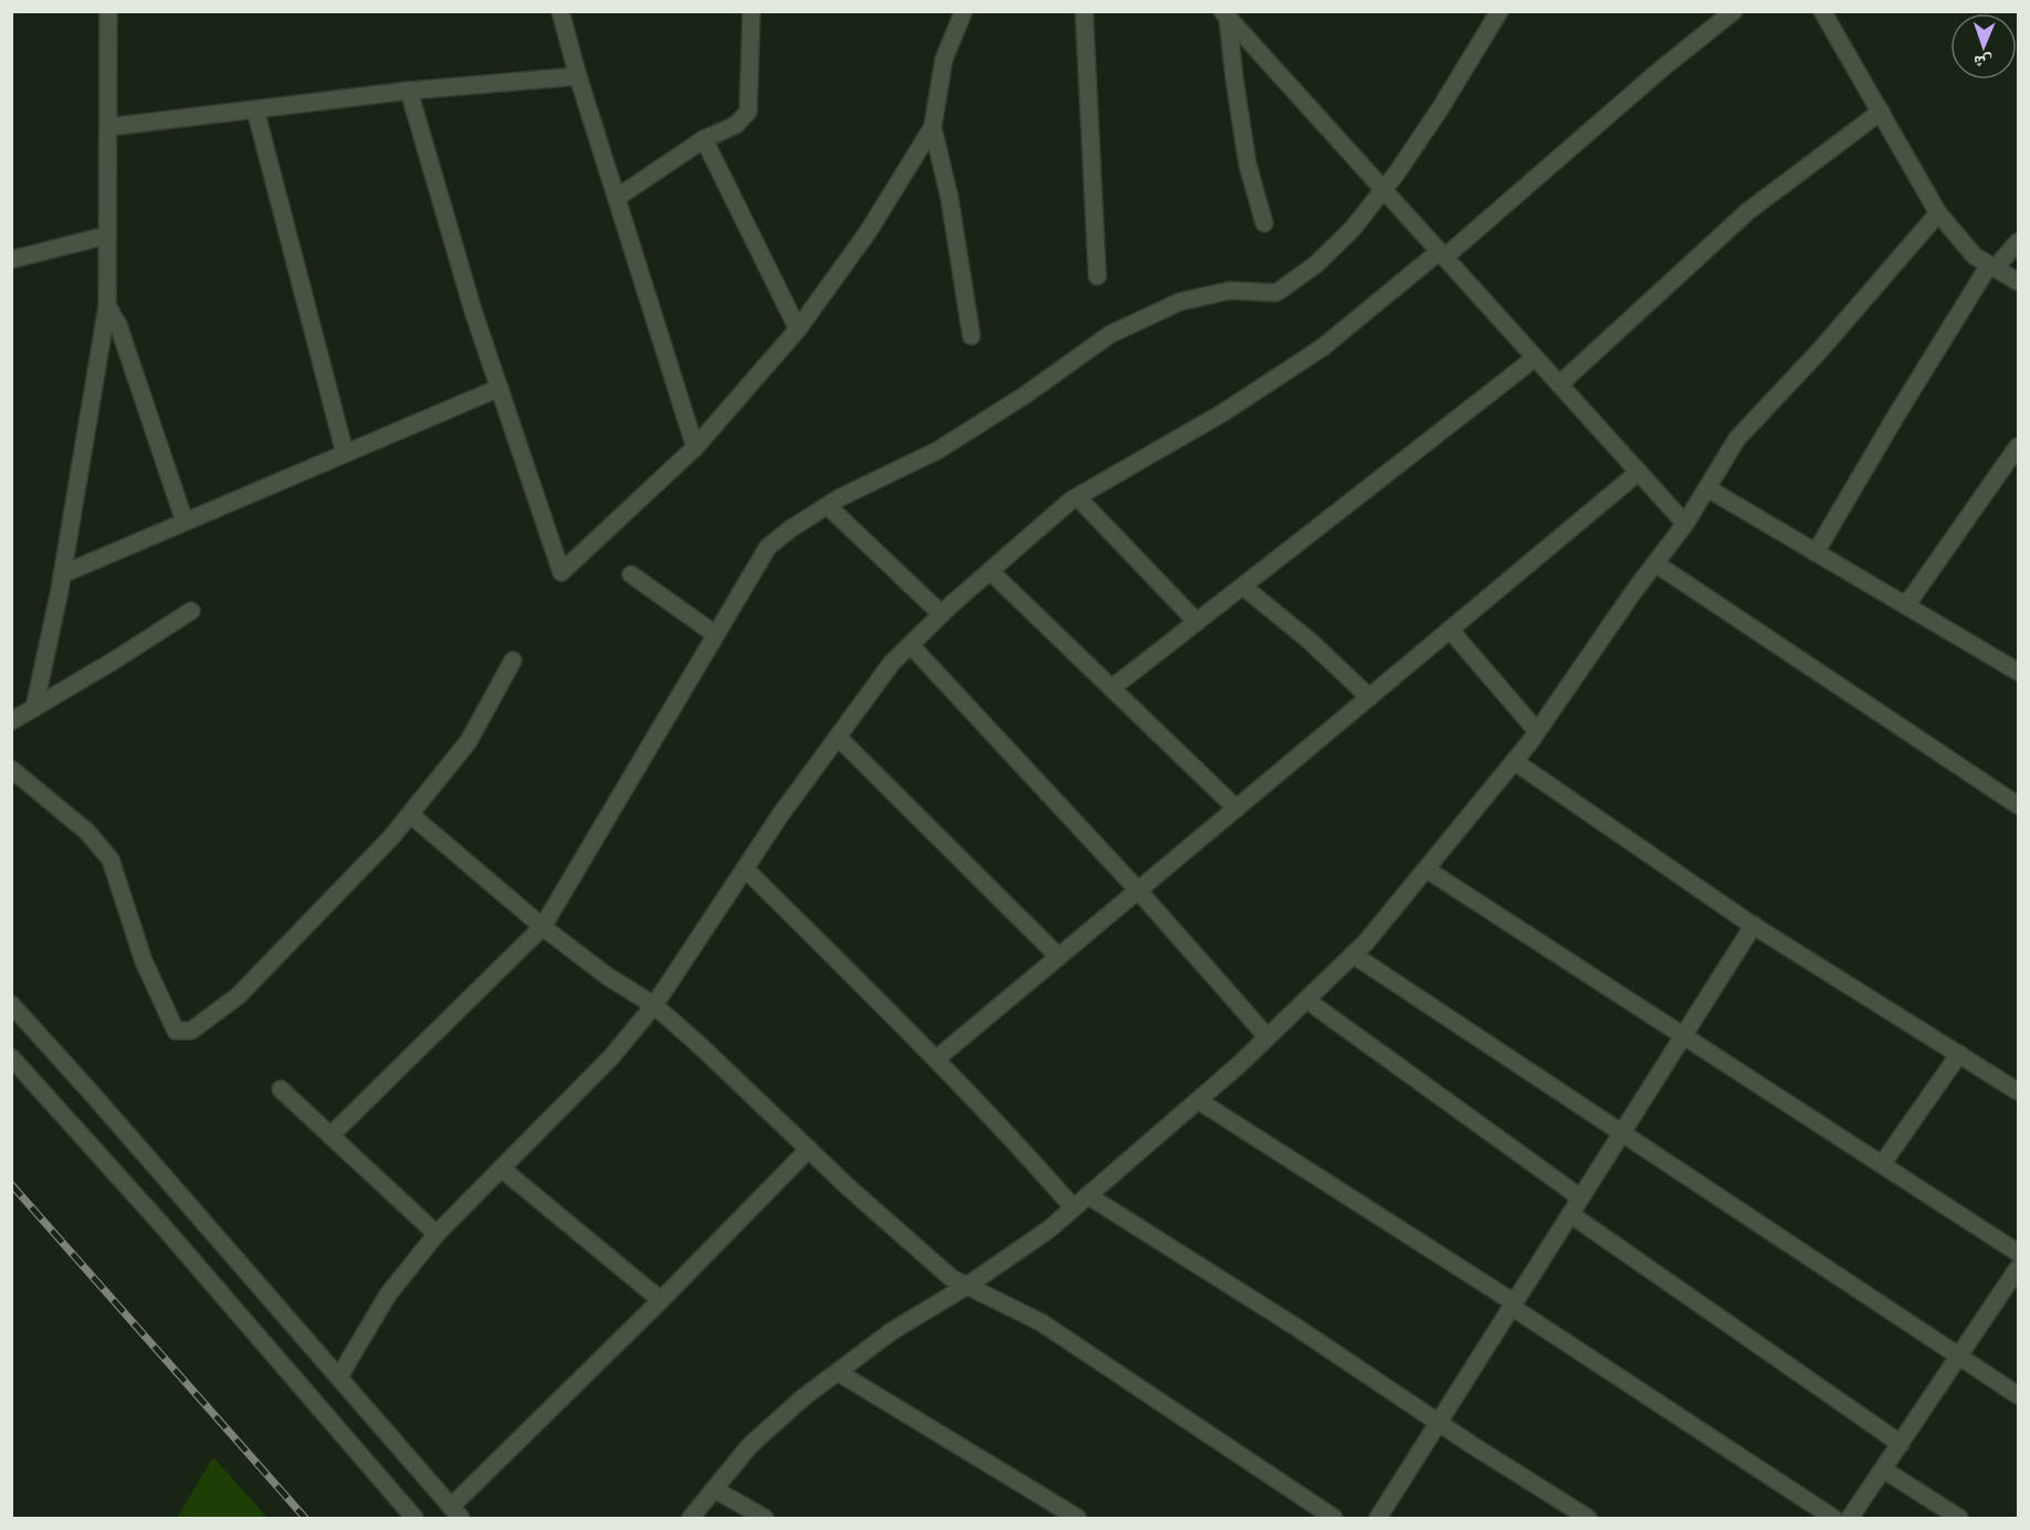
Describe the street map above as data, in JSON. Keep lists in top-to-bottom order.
{
  "north": "bottom"
}
